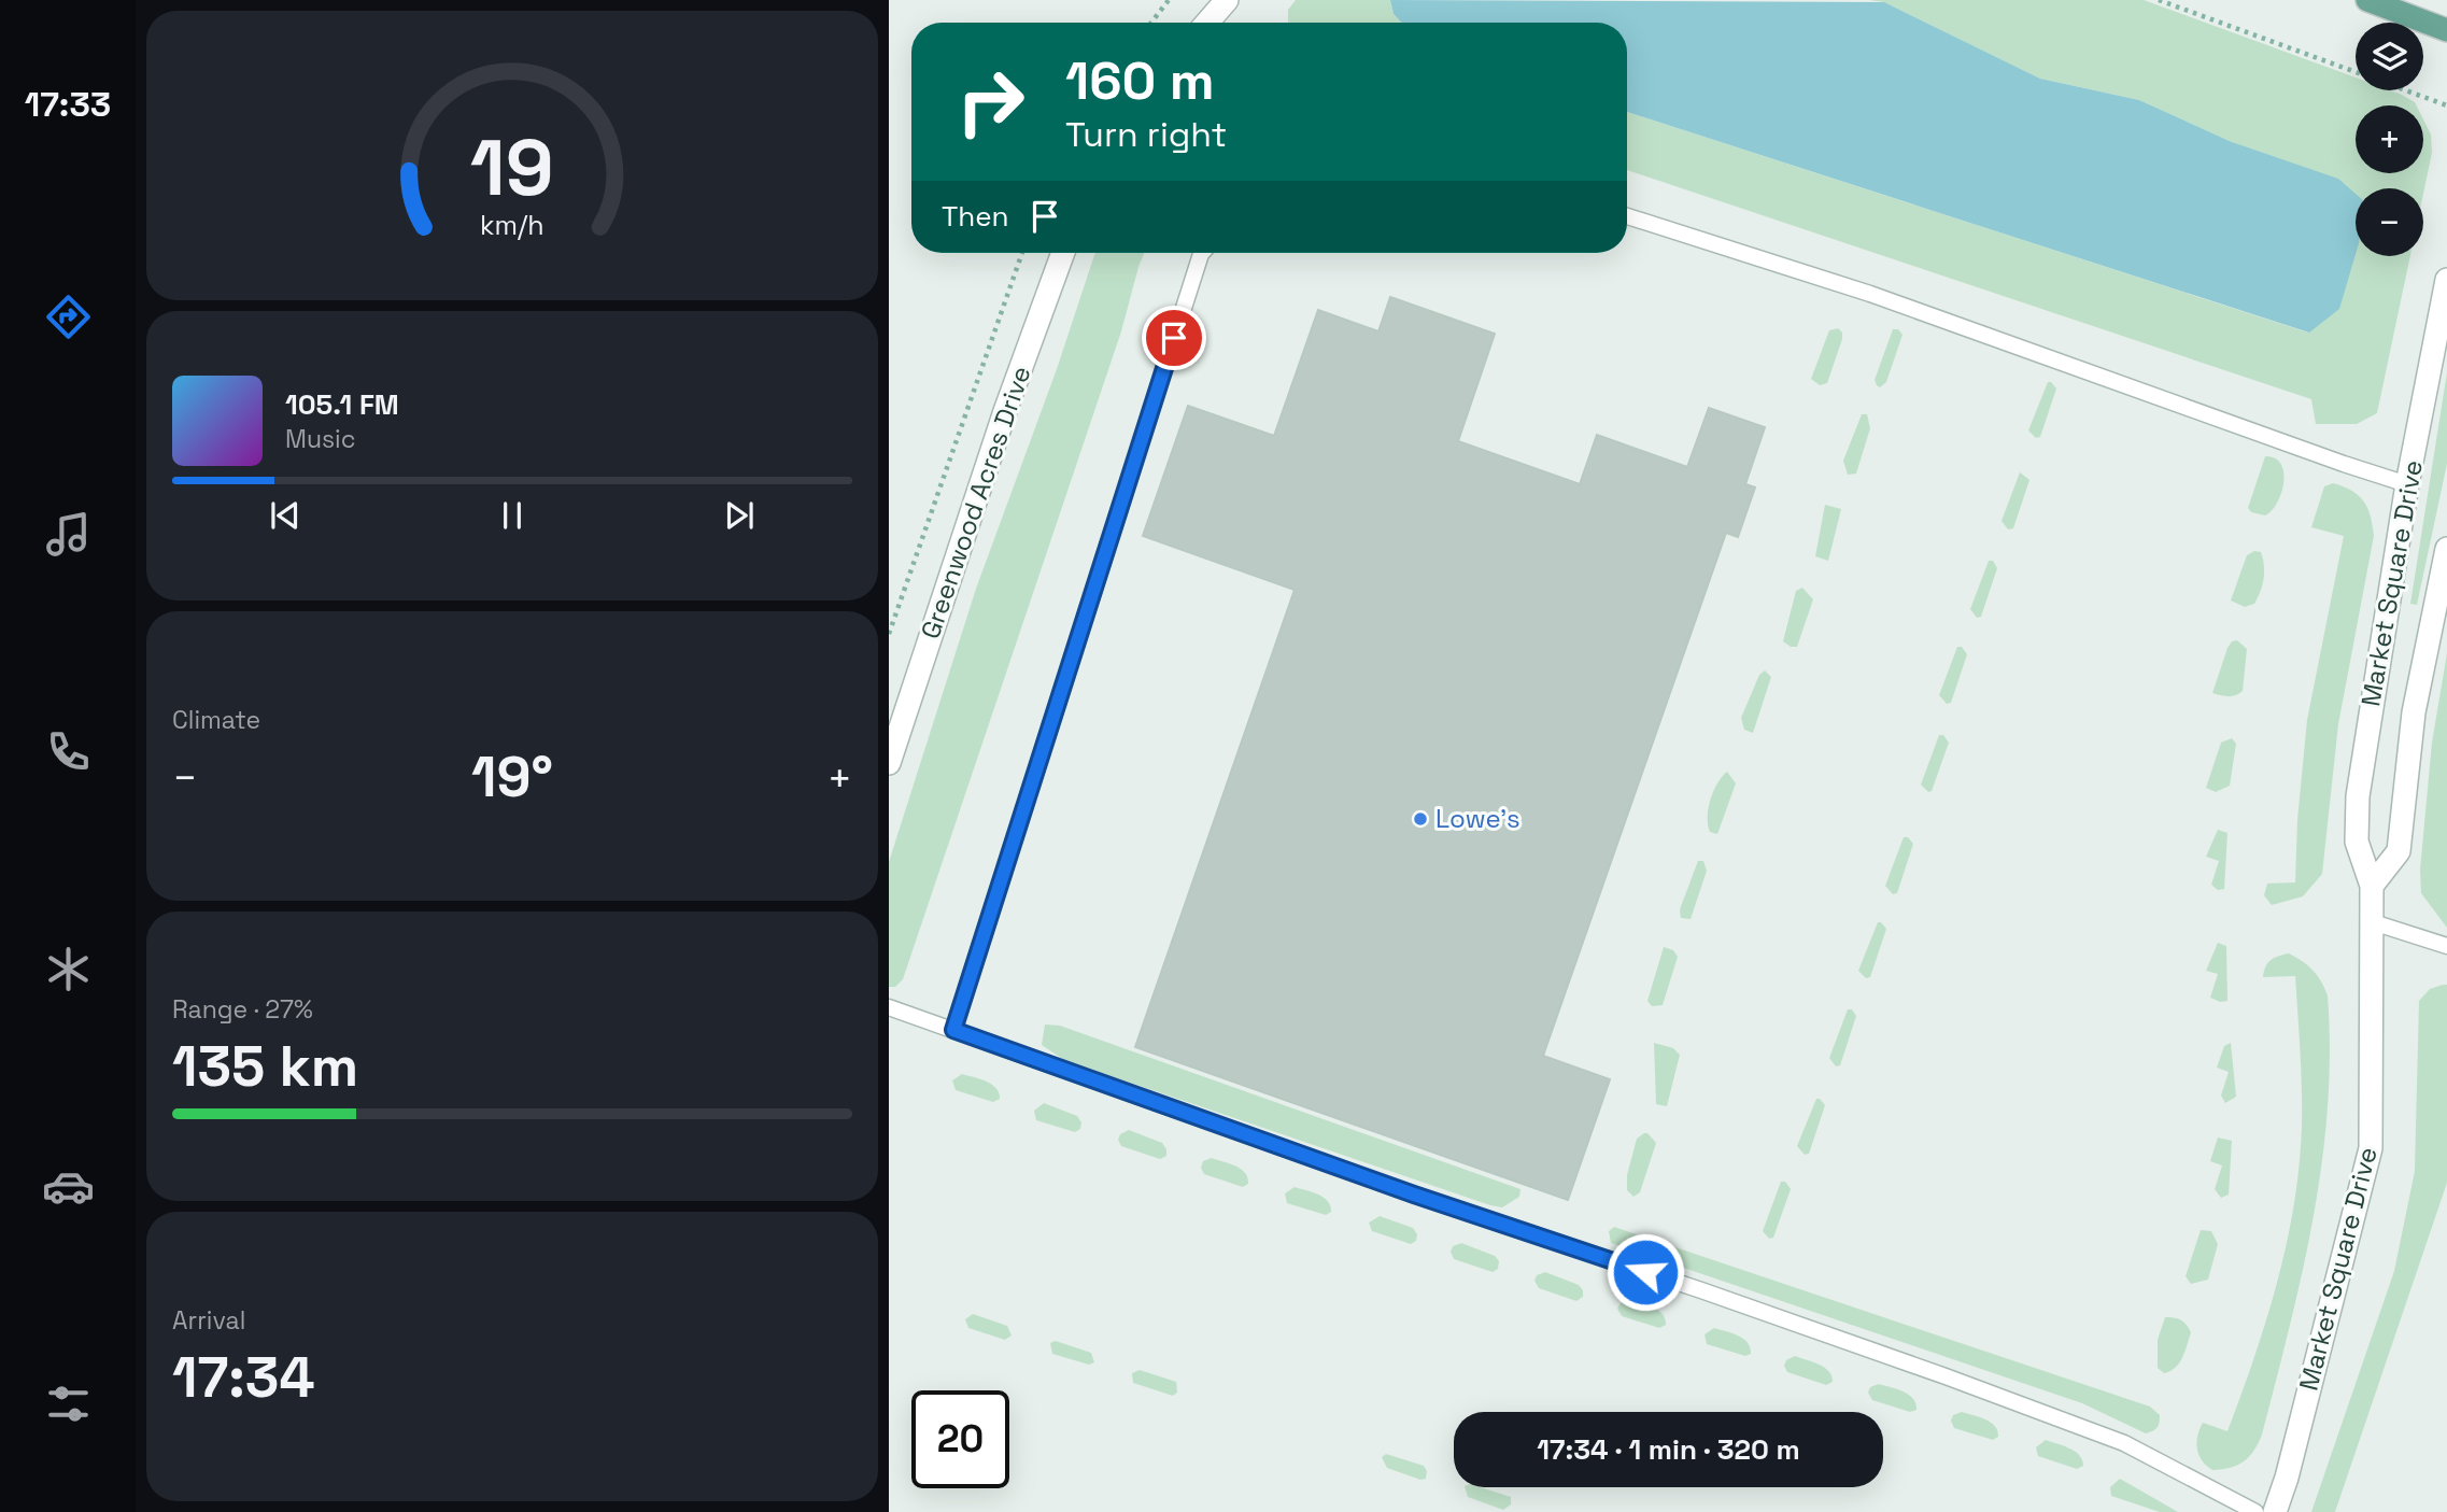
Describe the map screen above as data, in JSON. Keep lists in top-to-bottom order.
{
  "streets": {
    "street": ["Greenwood Acres Drive", "Market Square Drive"]
  },
  "places": ["Lowe's"],
  "page": {
    "tabs": "17:33",
    "map_buttons": ["+", "−"],
    "turn": ["160 m", "Turn right"],
    "then": "Then",
    "song": ["105.1 FM", "Music"],
    "tile": [
      "Climate",
      ["Range · 27%", "135 km"],
      ["Arrival", "17:34"]
    ],
    "heat": ["−", "19°", "+"],
    "limit": "20",
    "trip": "17:34 · 1 min · 320 m",
    "gauge": ["19", "km/h"]
  }
}
